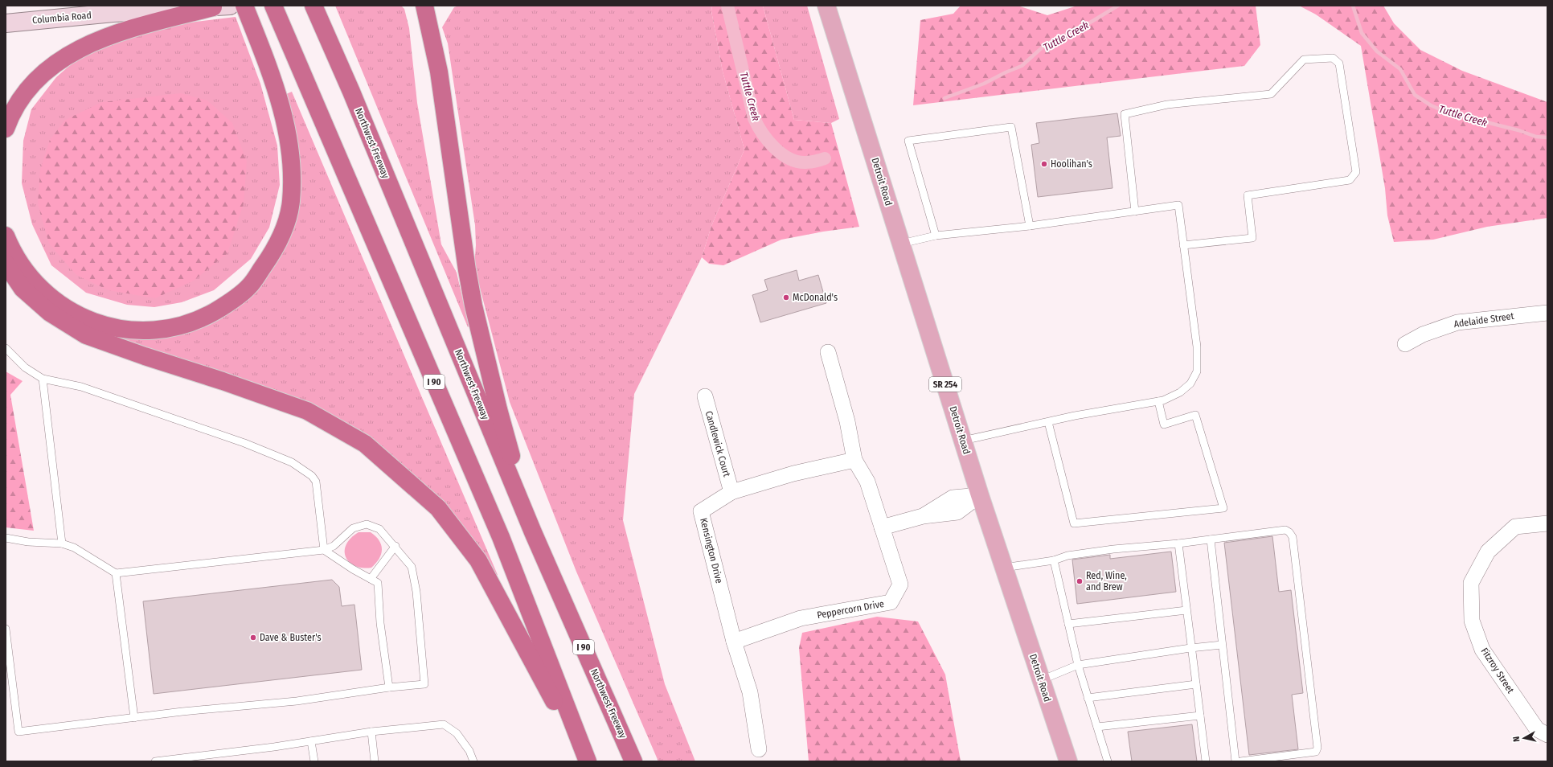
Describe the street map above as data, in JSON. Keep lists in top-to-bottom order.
{
  "streets": {
    "highway": ["Northwest Freeway", "I 90"],
    "main road": ["Columbia Road", "Detroit Road", "SR 254"],
    "street": [
      "Adelaide Street",
      "Candlewick Court",
      "Kensington Drive",
      "Peppercorn Drive",
      "Fitzroy Street"
    ]
  },
  "crossings": [
    ["Candlewick Court", "Kensington Drive"],
    ["Kensington Drive", "Peppercorn Drive"]
  ],
  "water": ["Tuttle Creek"],
  "places": [
    "Hoolihan's",
    "McDonald's",
    "Red, Wine, and Brew",
    "Dave & Buster's"
  ],
  "north": "left"
}
